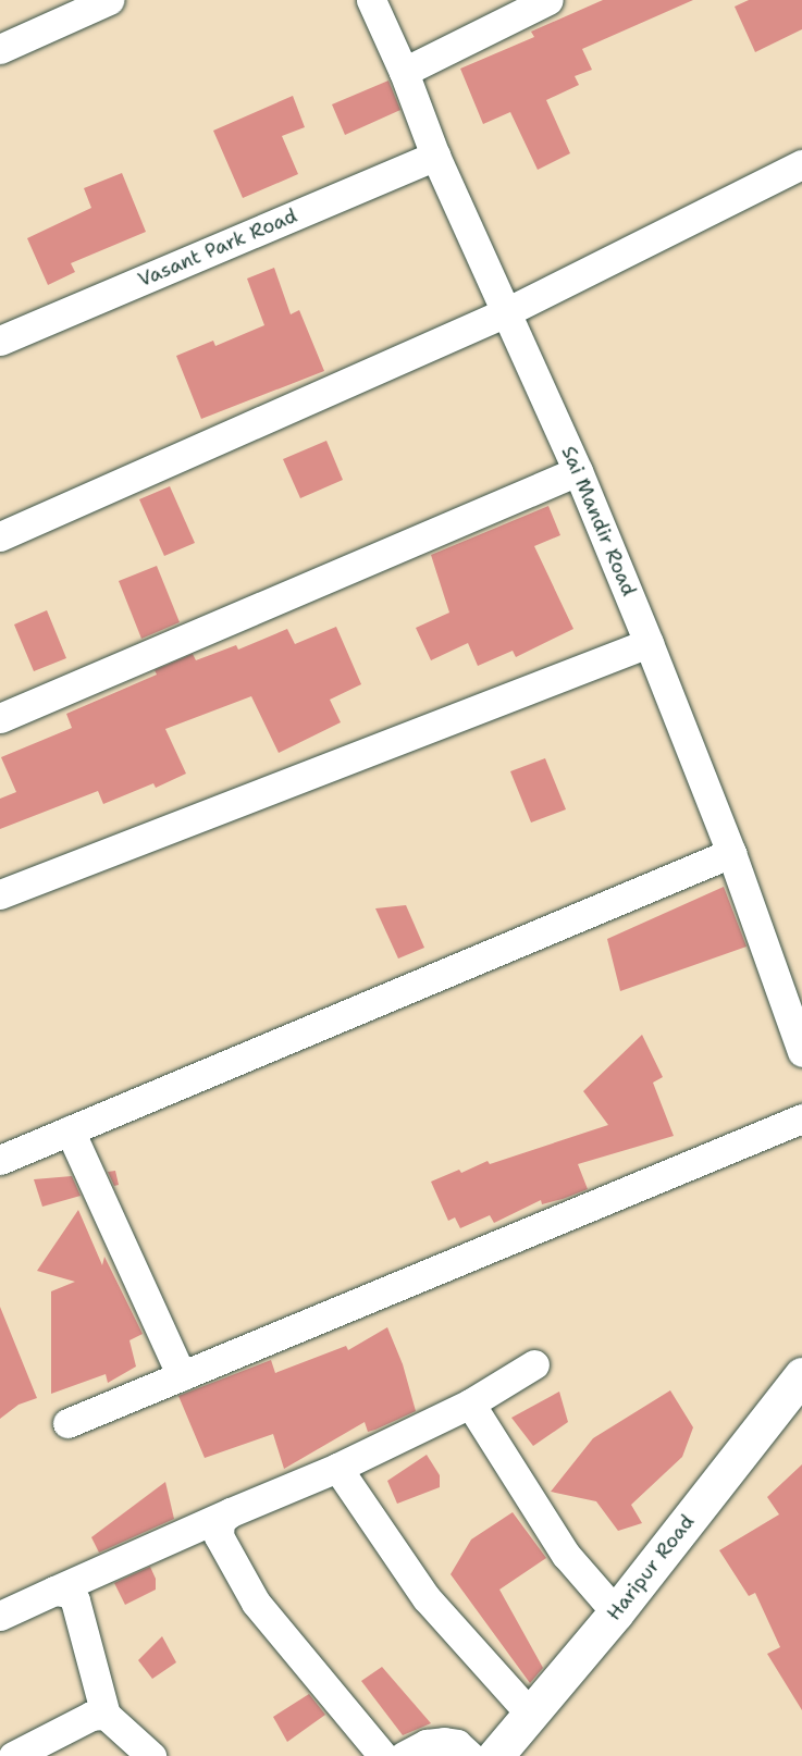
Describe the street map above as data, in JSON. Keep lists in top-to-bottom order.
{
  "streets": {
    "street": ["Vasant Park Road", "Sai Mandir Road", "Haripur Road"]
  },
  "crossings": [
    ["Vasant Park Road", "Sai Mandir Road"]
  ]
}
